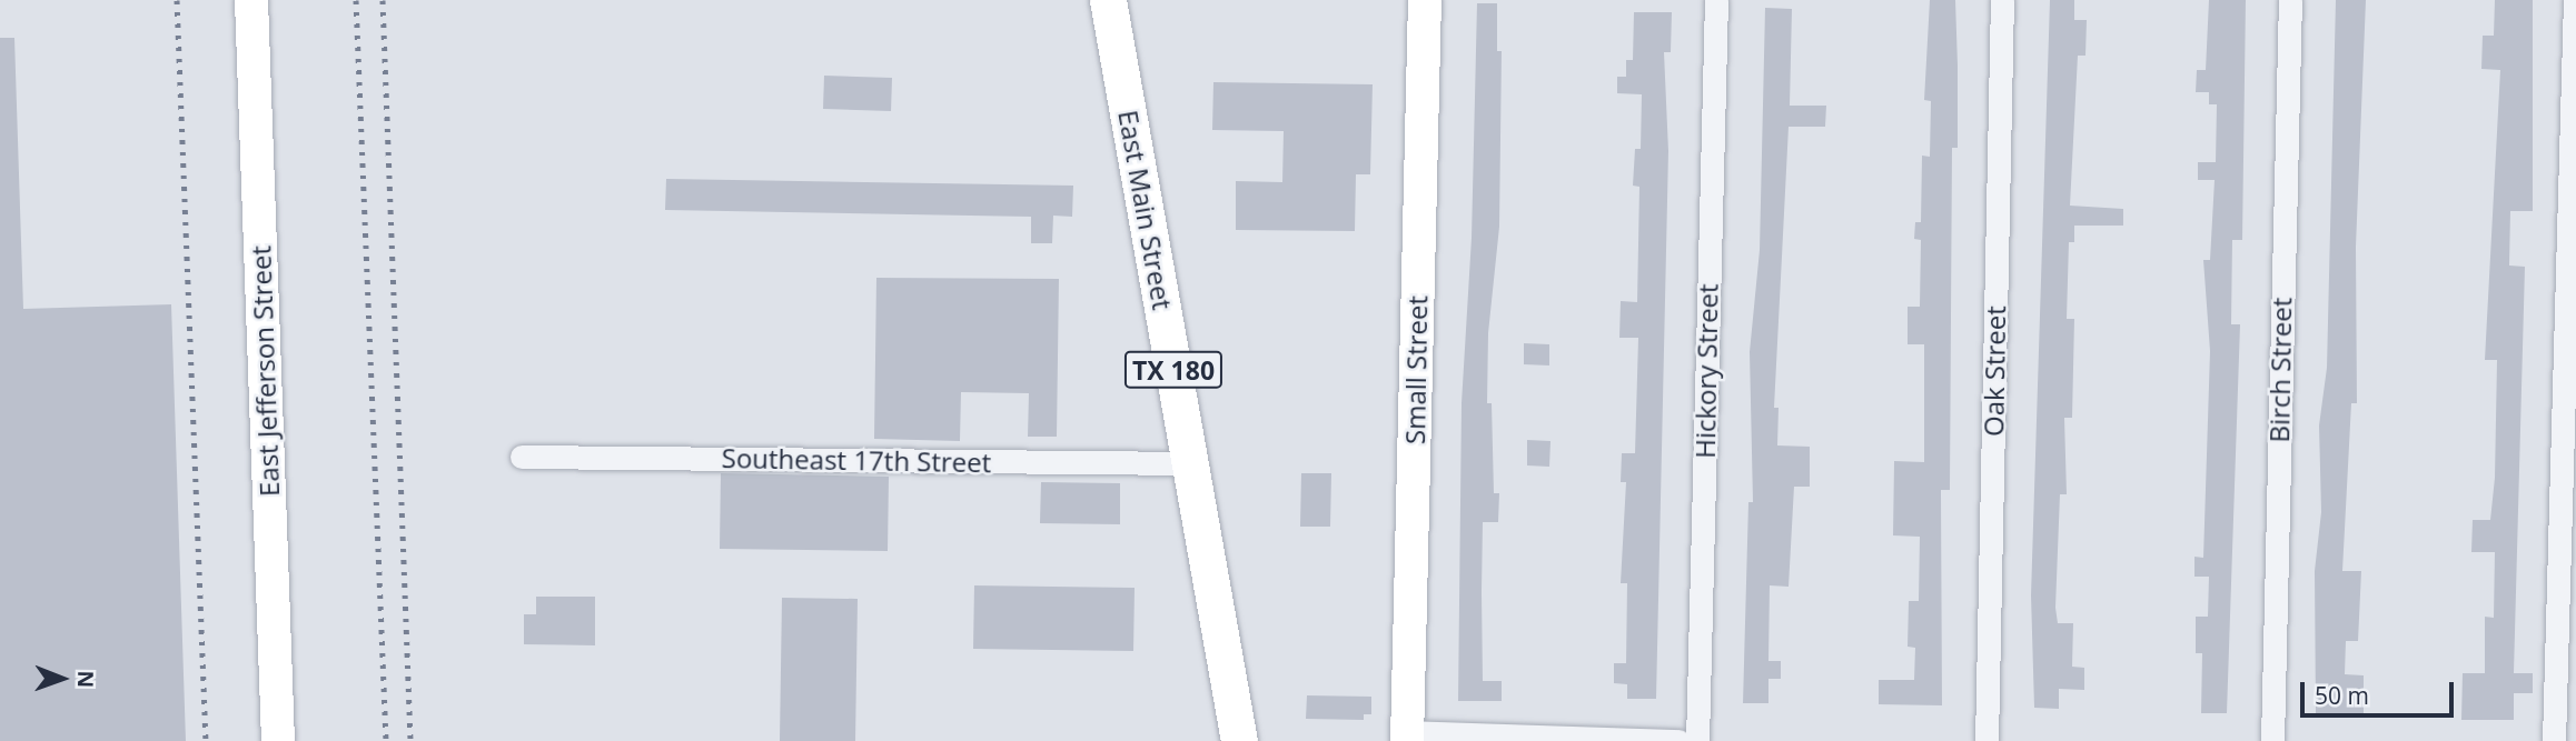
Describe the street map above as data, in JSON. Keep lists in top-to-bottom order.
{
  "streets": {
    "main road": [
      "East Main Street",
      "TX 180",
      "Small Street",
      "East Jefferson Street"
    ],
    "street": [
      "Birch Street",
      "Hickory Street",
      "Oak Street",
      "Southeast 17th Street"
    ]
  },
  "crossings": [
    ["East Main Street", "Southeast 17th Street"]
  ],
  "scale_bar": "50 m",
  "north": "right"
}
